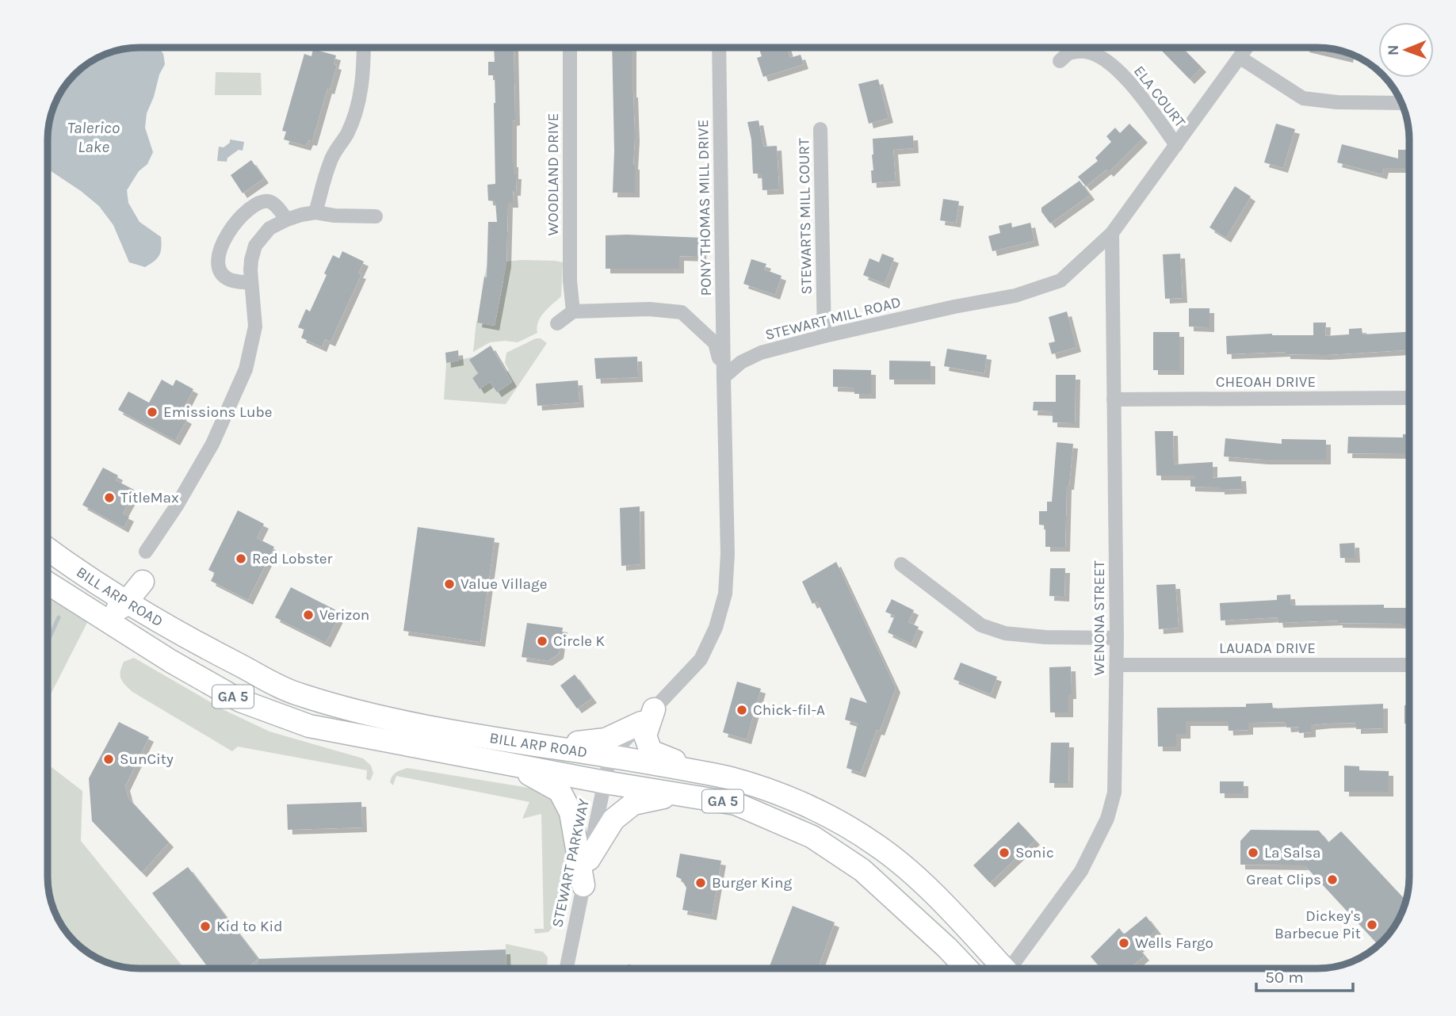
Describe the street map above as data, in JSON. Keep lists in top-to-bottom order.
{
  "streets": {
    "main road": ["BILL ARP ROAD", "GA 5"],
    "street": [
      "ELA COURT",
      "WOODLAND DRIVE",
      "PONY THOMAS MILL DRIVE",
      "STEWARTS MILL COURT",
      "STEWART MILL ROAD",
      "CHEOAH DRIVE",
      "WENONA STREET",
      "LAUADA DRIVE",
      "STEWART PARKWAY"
    ]
  },
  "crossings": [
    ["ELA COURT", "STEWART MILL ROAD"],
    ["PONY THOMAS MILL DRIVE", "STEWART MILL ROAD"],
    ["STEWARTS MILL COURT", "STEWART MILL ROAD"],
    ["STEWART MILL ROAD", "WENONA STREET"],
    ["CHEOAH DRIVE", "WENONA STREET"],
    ["BILL ARP ROAD", "STEWART PARKWAY"],
    ["WENONA STREET", "LAUADA DRIVE"]
  ],
  "water": ["Talerico Lake"],
  "places": [
    "Emissions Lube",
    "TitleMax",
    "Red Lobster",
    "Value Village",
    "Verizon",
    "Circle K",
    "Chick-fil-A",
    "SunCity",
    "Sonic",
    "La Salsa",
    "Great Clips",
    "Burger King",
    "Dickey's Barbecue Pit",
    "Kid to Kid",
    "Wells Fargo"
  ],
  "scale_bar": "50 m",
  "north": "left"
}
